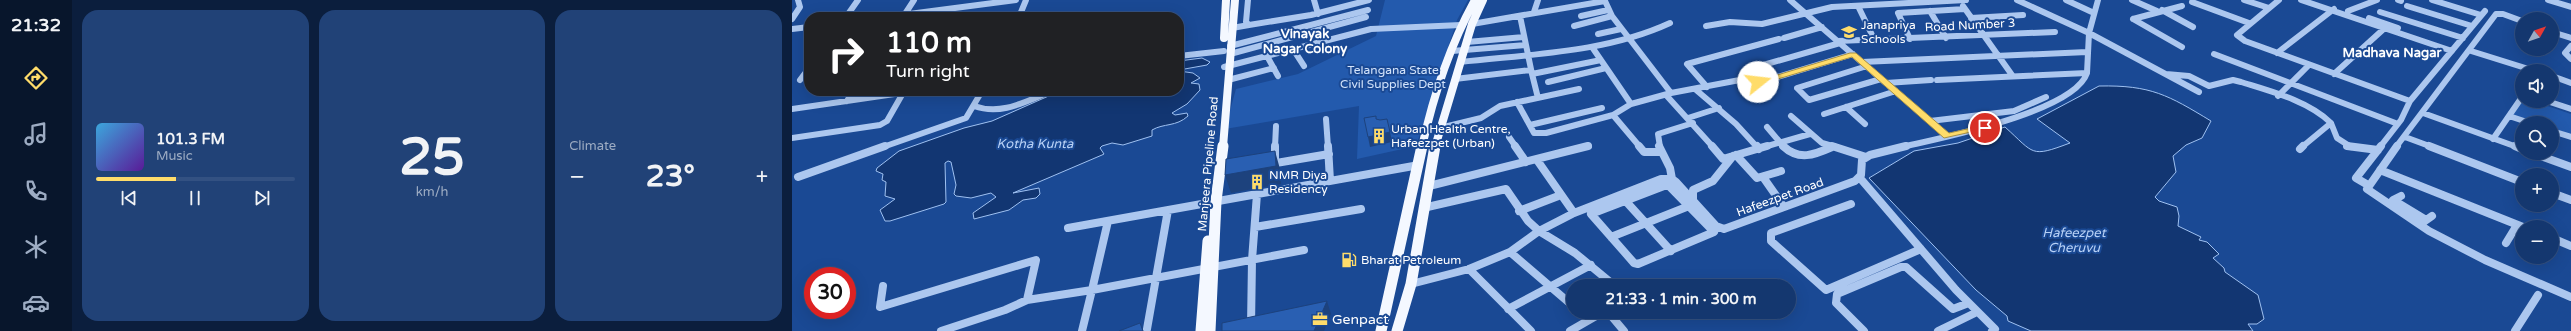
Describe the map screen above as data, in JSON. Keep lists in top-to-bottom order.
{
  "streets": {
    "main road": ["Manjeera Pipeline Road"],
    "street": ["Road Number 3", "Hafeezpet Road"]
  },
  "districts": ["Vinayak Nagar Colony", "Madhava Nagar"],
  "water": ["Kotha Kunta", "Hafeezpet Cheruvu"],
  "parks": ["Telangana State Civil Supplies Dept"],
  "places": {
    "school or university": ["Janapriya Schools"],
    "building": ["Urban Health Centre, Hafeezpet (Urban)", "NMR Diya Residency"],
    "fuel station": ["Bharat Petroleum"],
    "office": ["Genpact"]
  },
  "north": "top right",
  "page": {
    "tabs": "21:32",
    "tile": [
      ["25", "km/h"],
      "Climate"
    ],
    "map_buttons": ["+", "−"],
    "turn": ["110 m", "Turn right"],
    "song": ["101.3 FM", "Music"],
    "heat": ["−", "23°", "+"],
    "limit": "30",
    "trip": "21:33 · 1 min · 300 m"
  }
}
